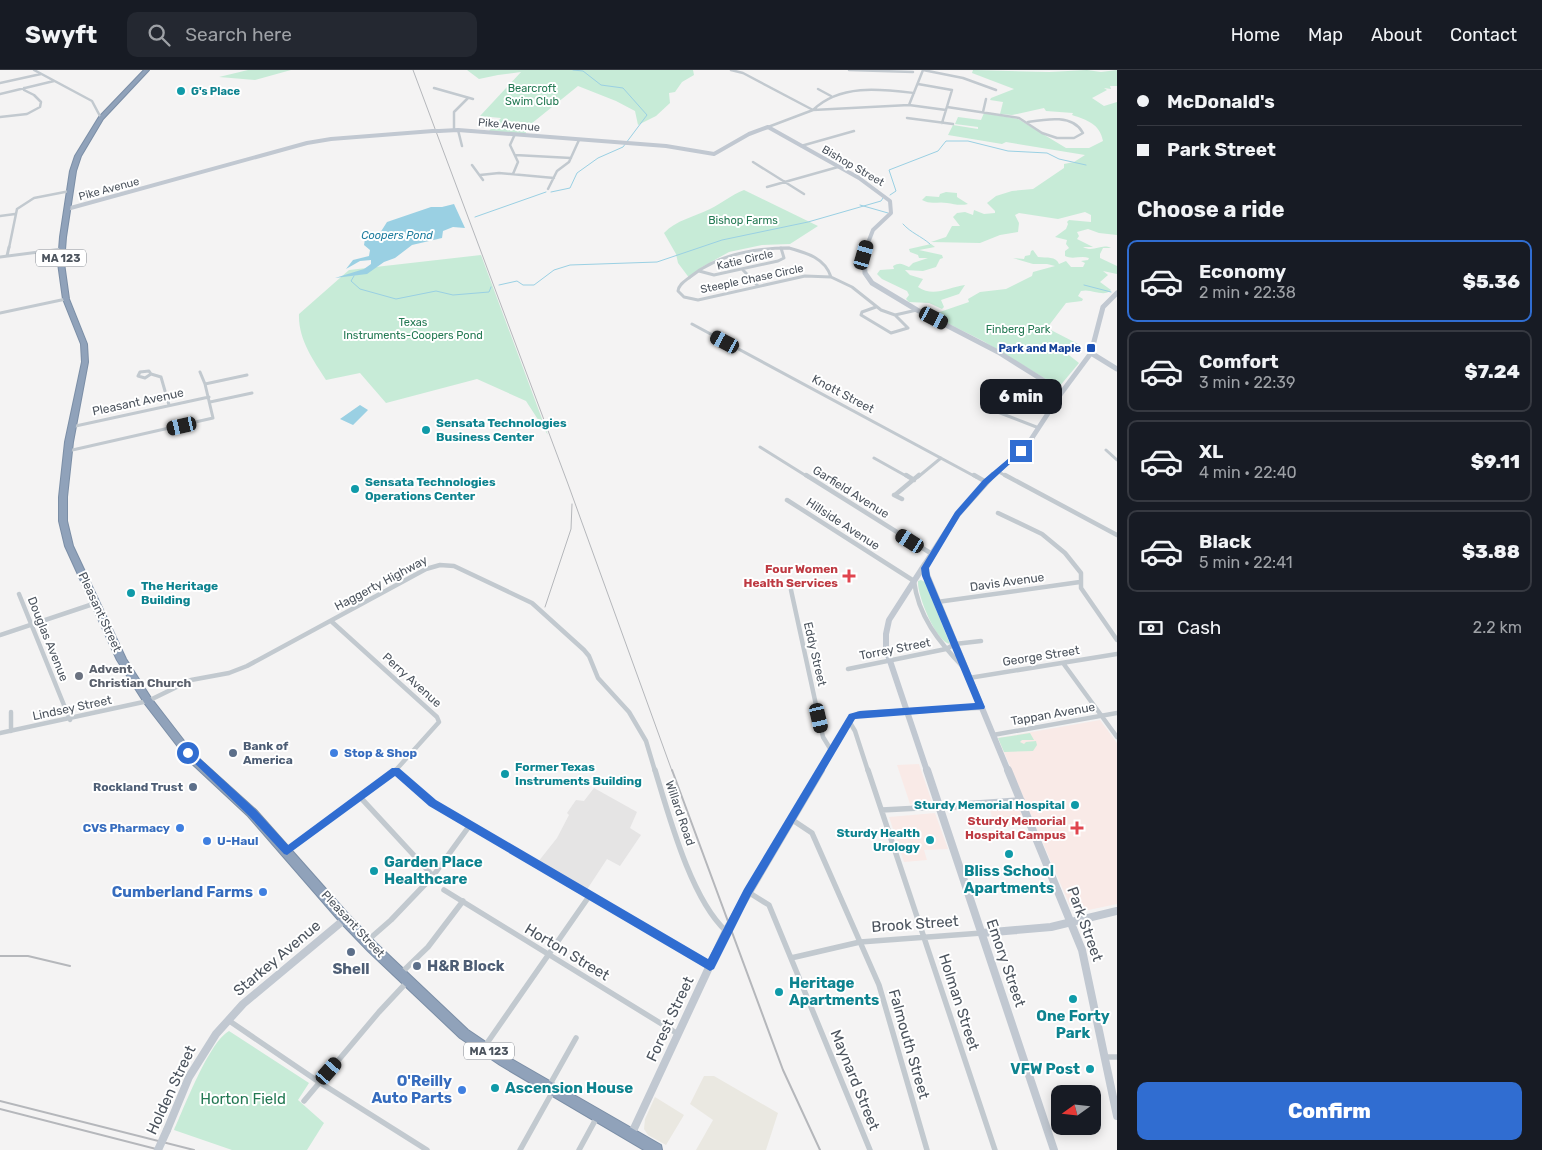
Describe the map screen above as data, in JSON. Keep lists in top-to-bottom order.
{
  "streets": {
    "highway": ["MA 123", "Pleasant Street"],
    "main road": [
      "Pike Avenue",
      "Bishop Street",
      "Brook Street",
      "Park Street",
      "Starkey Avenue",
      "Emory Street",
      "Forest Street",
      "Holden Street"
    ],
    "street": [
      "Katie Circle",
      "Steeple Chase Circle",
      "Knott Street",
      "Pleasant Avenue",
      "Garfield Avenue",
      "Hillside Avenue",
      "Davis Avenue",
      "Haggerty Highway",
      "Douglas Avenue",
      "Torrey Street",
      "Eddy Street",
      "George Street",
      "Perry Avenue",
      "Lindsey Street",
      "Tappan Avenue",
      "Willard Road",
      "Horton Street",
      "Holman Street",
      "Falmouth Street",
      "Maynard Street"
    ]
  },
  "crossings": [
    ["Pike Avenue", "Bishop Street"],
    ["Pike Avenue", "Pleasant Street"],
    ["MA 123", "Pleasant Street"],
    ["Katie Circle", "Steeple Chase Circle"],
    ["Pleasant Avenue", "Pleasant Street"],
    ["Hillside Avenue", "Park Street"],
    ["Hillside Avenue", "Emory Street"],
    ["Davis Avenue", "Park Street"],
    ["Haggerty Highway", "Pleasant Street"],
    ["Haggerty Highway", "Perry Avenue"],
    ["Haggerty Highway", "Lindsey Street"],
    ["Haggerty Highway", "Willard Road"],
    ["Pleasant Street", "Perry Avenue"],
    ["Pleasant Street", "Lindsey Street"],
    ["Pleasant Street", "Starkey Avenue"],
    ["Pleasant Street", "Forest Street"],
    ["Douglas Avenue", "Lindsey Street"],
    ["Torrey Street", "Park Street"],
    ["Torrey Street", "Emory Street"],
    ["Eddy Street", "Forest Street"],
    ["George Street", "Park Street"],
    ["Tappan Avenue", "Park Street"],
    ["Willard Road", "Forest Street"],
    ["Brook Street", "Park Street"],
    ["Brook Street", "Emory Street"],
    ["Brook Street", "Holman Street"],
    ["Brook Street", "Falmouth Street"],
    ["Brook Street", "Maynard Street"],
    ["Park Street", "Emory Street"],
    ["Horton Street", "Forest Street"],
    ["Starkey Avenue", "Holden Street"],
    ["Holman Street", "Forest Street"],
    ["Forest Street", "Falmouth Street"],
    ["Forest Street", "Maynard Street"]
  ],
  "water": ["Coopers Pond"],
  "parks": [
    "Bearcroft Swim Club",
    "Bishop Farms",
    "Texas Instruments-Coopers Pond",
    "Finberg Park",
    "Horton Field"
  ],
  "places": {
    "other": [
      "G's Place",
      "Sensata Technologies Business Center",
      "Sensata Technologies Operations Center",
      "The Heritage Building",
      "Advent Christian Church",
      "Bank of America",
      "Stop & Shop",
      "Former Texas Instruments Building",
      "Rockland Trust",
      "Sturdy Memorial Hospital",
      "CVS Pharmacy",
      "Sturdy Health Urology",
      "U-Haul",
      "Bliss School Apartments",
      "Garden Place Healthcare",
      "Cumberland Farms",
      "Shell",
      "H&R Block",
      "Heritage Apartments",
      "One Forty Park",
      "VFW Post",
      "Ascension House",
      "O'Reilly Auto Parts"
    ],
    "transit": ["Park and Maple"],
    "health": ["Four Women Health Services", "Sturdy Memorial Hospital Campus"]
  },
  "north": "left",
  "page": {
    "header": "Swyft",
    "search": "Search here",
    "nav": [
      "Home",
      "Map",
      "About",
      "Contact"
    ],
    "banner": ["McDonald's", "Park Street"],
    "heading": "Choose a ride",
    "list": [
      {
        "name": "Economy",
        "note": "2 min · 22:38",
        "value": "$5.36"
      },
      {
        "name": "Comfort",
        "note": "3 min · 22:39",
        "value": "$7.24"
      },
      {
        "name": "XL",
        "note": "4 min · 22:40",
        "value": "$9.11"
      },
      {
        "name": "Black",
        "note": "5 min · 22:41",
        "value": "$3.88"
      }
    ],
    "bubble": "6 min",
    "pay": ["Cash", "2.2 km"],
    "buttons": "Confirm"
  }
}
